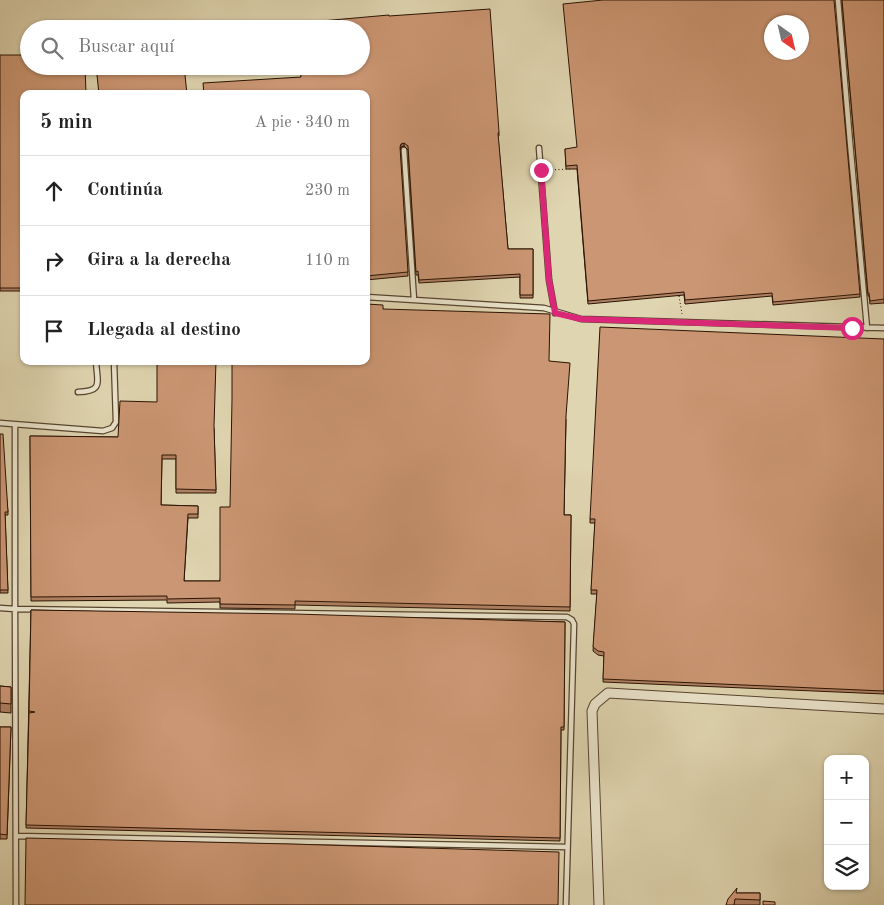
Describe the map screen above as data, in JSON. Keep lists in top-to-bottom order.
{
  "north": "bottom right",
  "page": {
    "search": "Buscar aquí",
    "heading": ["5 min", "A pie · 340 m"],
    "list": [
      ["Continúa", "230 m"],
      ["Gira a la derecha", "110 m"],
      "Llegada al destino"
    ],
    "map_buttons": ["+", "−"]
  }
}
